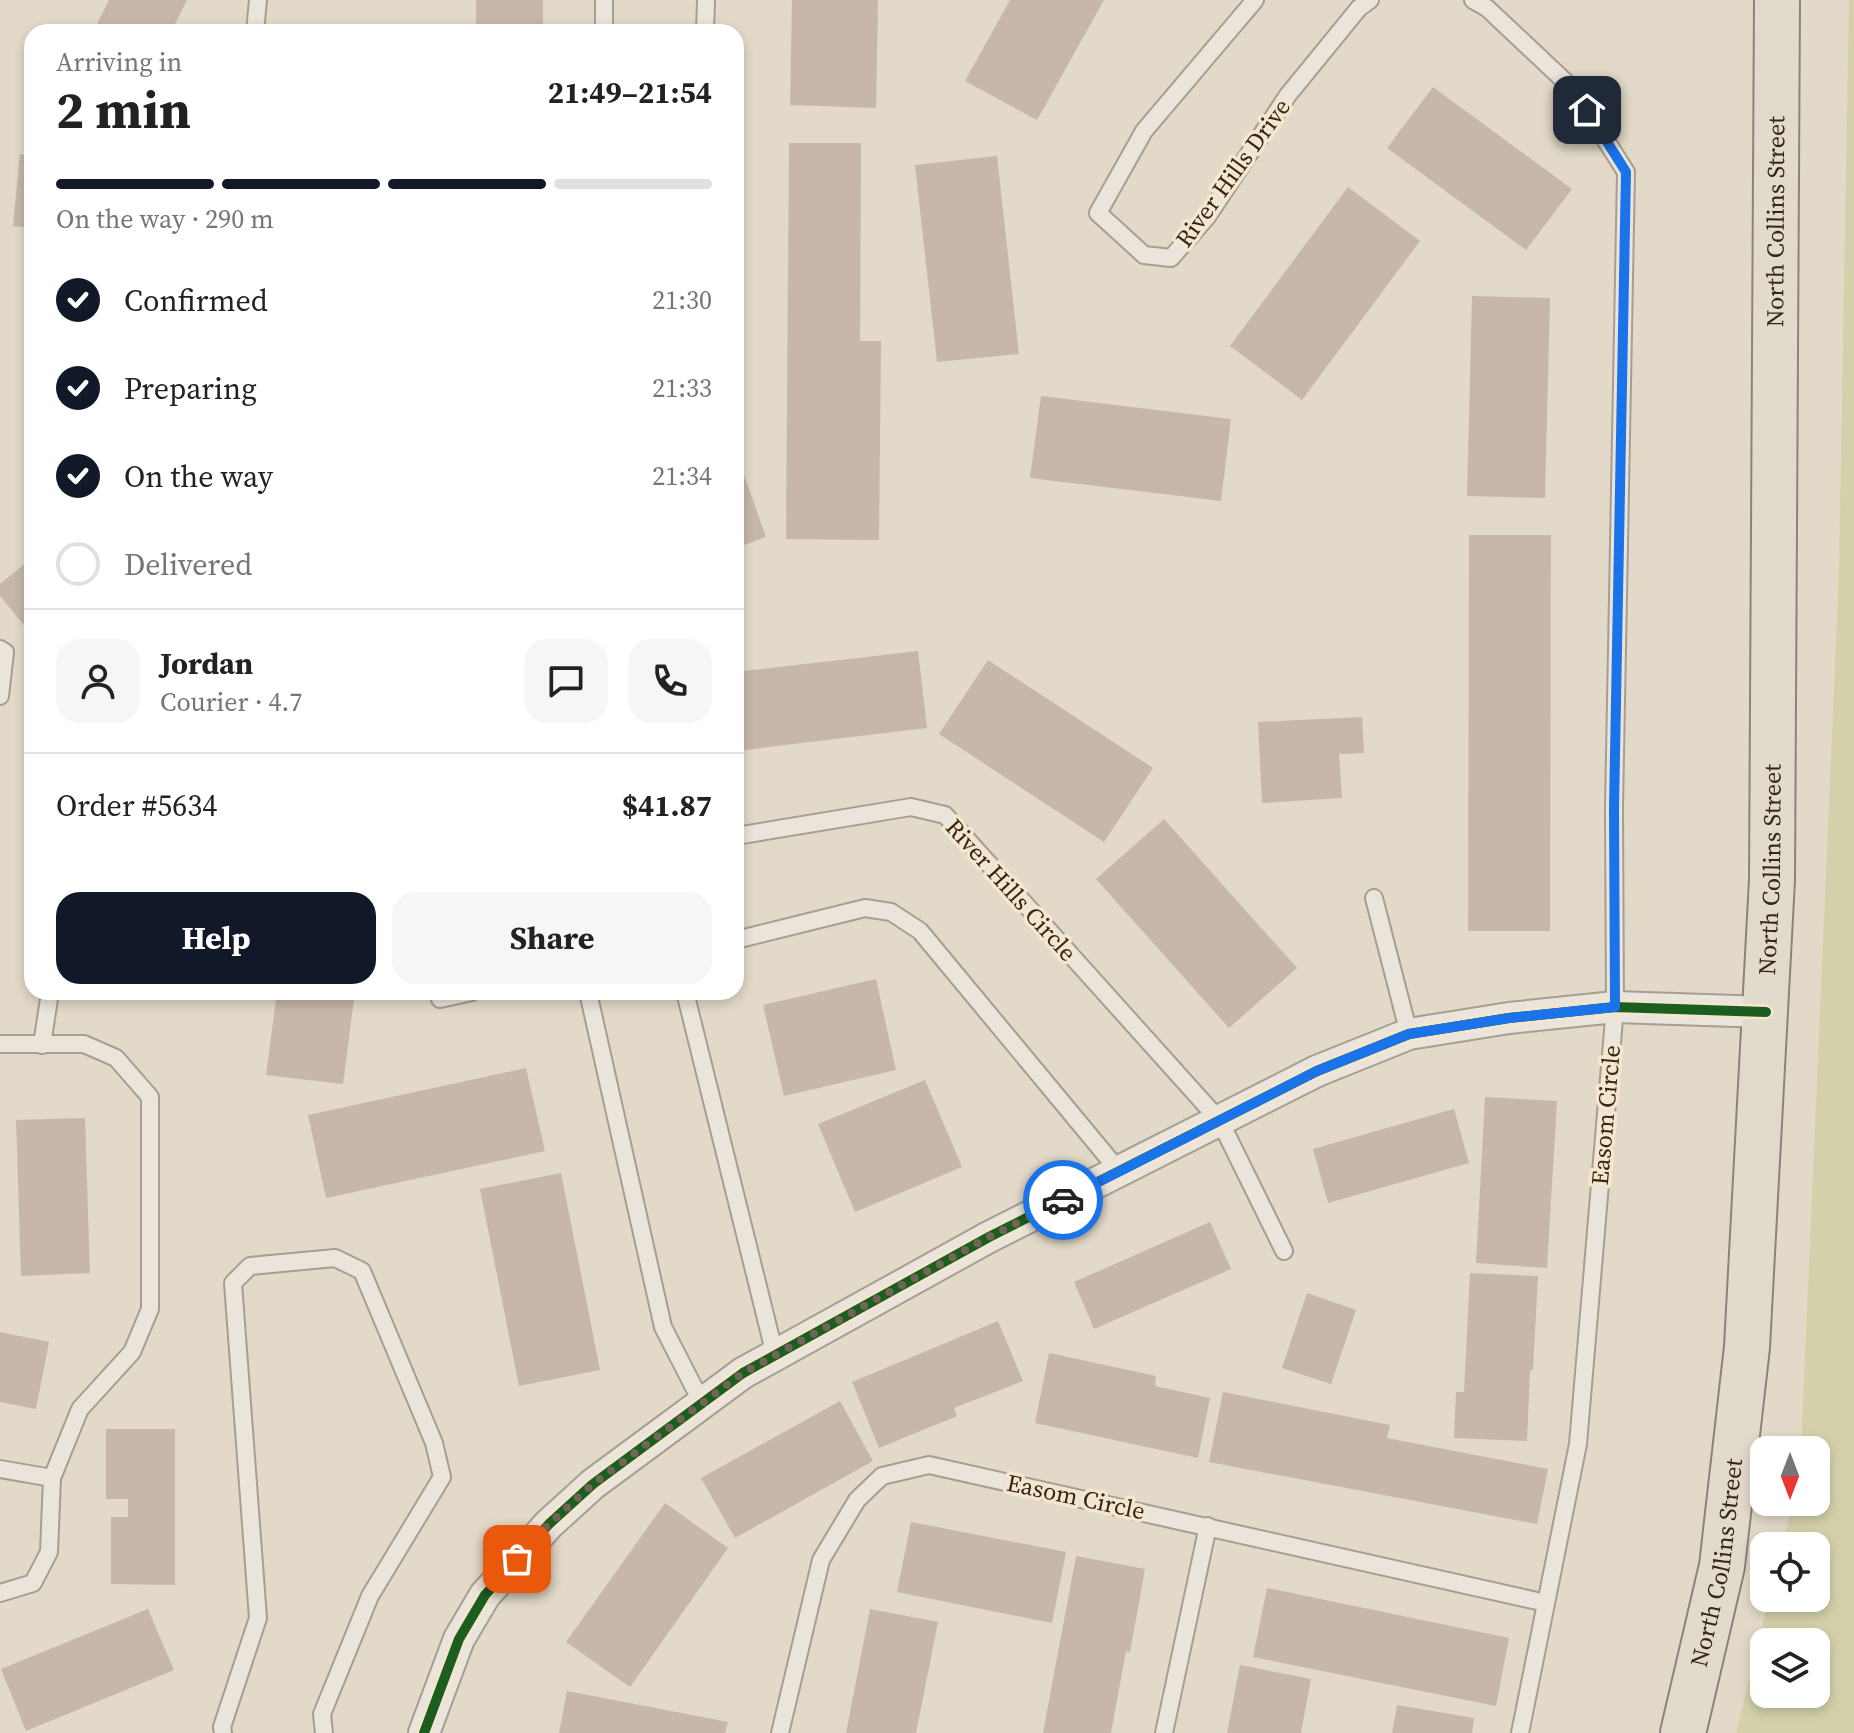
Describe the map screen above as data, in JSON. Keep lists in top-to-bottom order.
{
  "streets": {
    "main road": ["North Collins Street"],
    "lane": ["River Hills Drive", "River Hills Circle", "Easom Circle"]
  },
  "north": "bottom",
  "page": {
    "heading": ["2 min", "Arriving in", "21:49–21:54"],
    "panel": [
      "Jordan",
      "Courier · 4.7",
      "Order #5634",
      "$41.87"
    ],
    "bar": "On the way · 290 m",
    "list": [
      ["Confirmed", "21:30"],
      ["Preparing", "21:33"],
      ["On the way", "21:34"],
      "Delivered"
    ],
    "buttons": ["Help", "Share"]
  }
}
